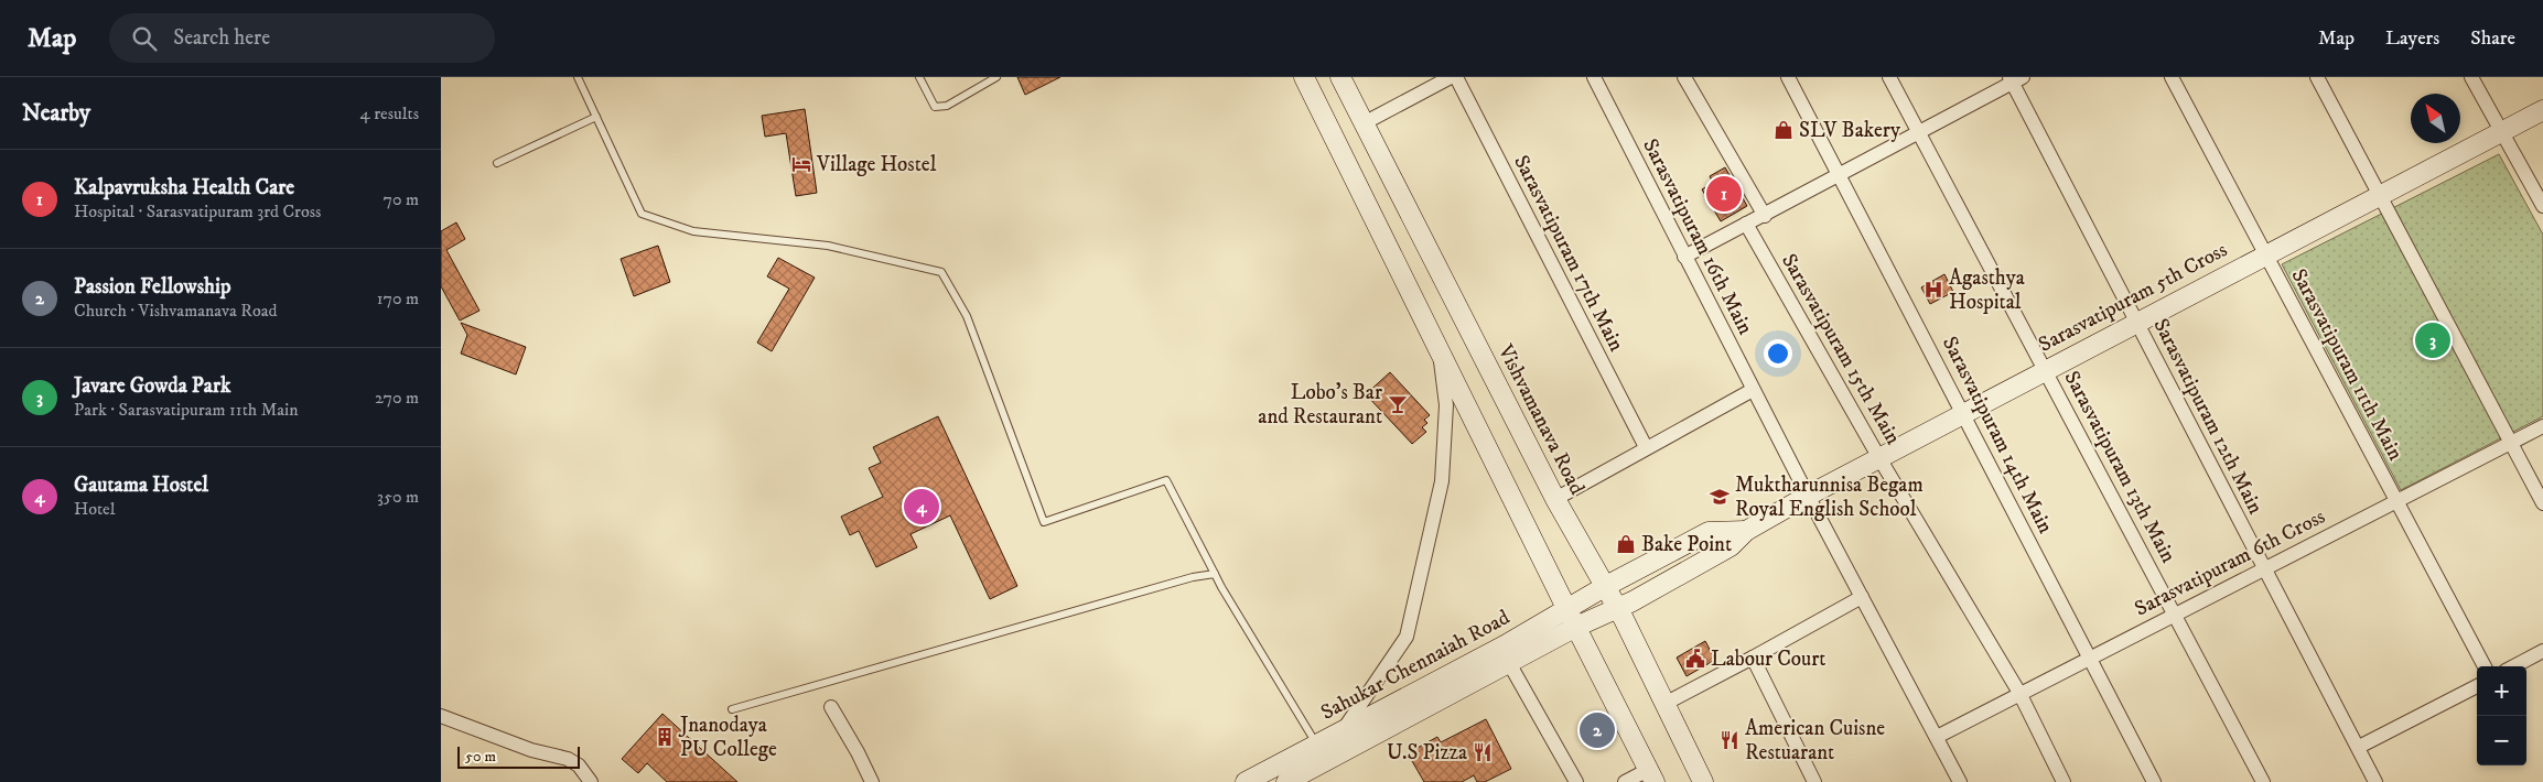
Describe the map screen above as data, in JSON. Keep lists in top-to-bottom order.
{
  "streets": {
    "street": [
      "Sarasvatipuram 16th Main",
      "Sarasvatipuram 17th Main",
      "Sarasvatipuram 5th Cross",
      "Sarasvatipuram 15th Main",
      "Sarasvatipuram 11th Main",
      "Sarasvatipuram 12th Main",
      "Vishvamanava Road",
      "Sarasvatipuram 14th Main",
      "Sarasvatipuram 13th Main",
      "Sarasvatipuram 6th Cross",
      "Sahukar Chennaiah Road"
    ]
  },
  "crossings": [
    ["Sarasvatipuram 16th Main", "Sarasvatipuram 5th Cross"],
    ["Sarasvatipuram 16th Main", "Sarasvatipuram 6th Cross"],
    ["Sarasvatipuram 5th Cross", "Sarasvatipuram 15th Main"],
    ["Sarasvatipuram 5th Cross", "Sarasvatipuram 11th Main"],
    ["Sarasvatipuram 5th Cross", "Sarasvatipuram 12th Main"],
    ["Sarasvatipuram 5th Cross", "Vishvamanava Road"],
    ["Sarasvatipuram 5th Cross", "Sarasvatipuram 14th Main"],
    ["Sarasvatipuram 5th Cross", "Sarasvatipuram 13th Main"],
    ["Sarasvatipuram 5th Cross", "Sahukar Chennaiah Road"],
    ["Sarasvatipuram 15th Main", "Sarasvatipuram 6th Cross"],
    ["Sarasvatipuram 11th Main", "Sarasvatipuram 6th Cross"],
    ["Sarasvatipuram 12th Main", "Sarasvatipuram 6th Cross"],
    ["Vishvamanava Road", "Sahukar Chennaiah Road"],
    ["Sarasvatipuram 14th Main", "Sarasvatipuram 6th Cross"],
    ["Sarasvatipuram 13th Main", "Sarasvatipuram 6th Cross"]
  ],
  "places": {
    "shop": ["SLV Bakery", "Bake Point"],
    "hotel": ["Village Hostel"],
    "hospital": ["Agasthya Hospital"],
    "bar": ["Lobo's Bar and Restaurant"],
    "school or university": ["Muktharunnisa Begam Royal English School"],
    "public building": ["Labour Court"],
    "building": ["Jnanodaya PU College"],
    "restaurant": ["American Cuisne Restuarant", "U.S Pizza"]
  },
  "scale_bar": "50 m",
  "north": "top left",
  "page": {
    "header": "Map",
    "search": "Search here",
    "nav": ["Map", "Layers", "Share"],
    "heading": ["Nearby", "4 results"],
    "list": [
      {
        "mark": "1",
        "name": "Kalpavruksha Health Care",
        "note": "Hospital · Sarasvatipuram 3rd Cross",
        "value": "70 m"
      },
      {
        "mark": "2",
        "name": "Passion Fellowship",
        "note": "Church · Vishvamanava Road",
        "value": "170 m"
      },
      {
        "mark": "3",
        "name": "Javare Gowda Park",
        "note": "Park · Sarasvatipuram 11th Main",
        "value": "270 m"
      },
      {
        "mark": "4",
        "name": "Gautama Hostel",
        "note": "Hotel",
        "value": "350 m"
      }
    ],
    "pins": [
      "1",
      "3",
      "4",
      "2"
    ],
    "map_buttons": ["+", "−"],
    "scale": "50 m"
  }
}
